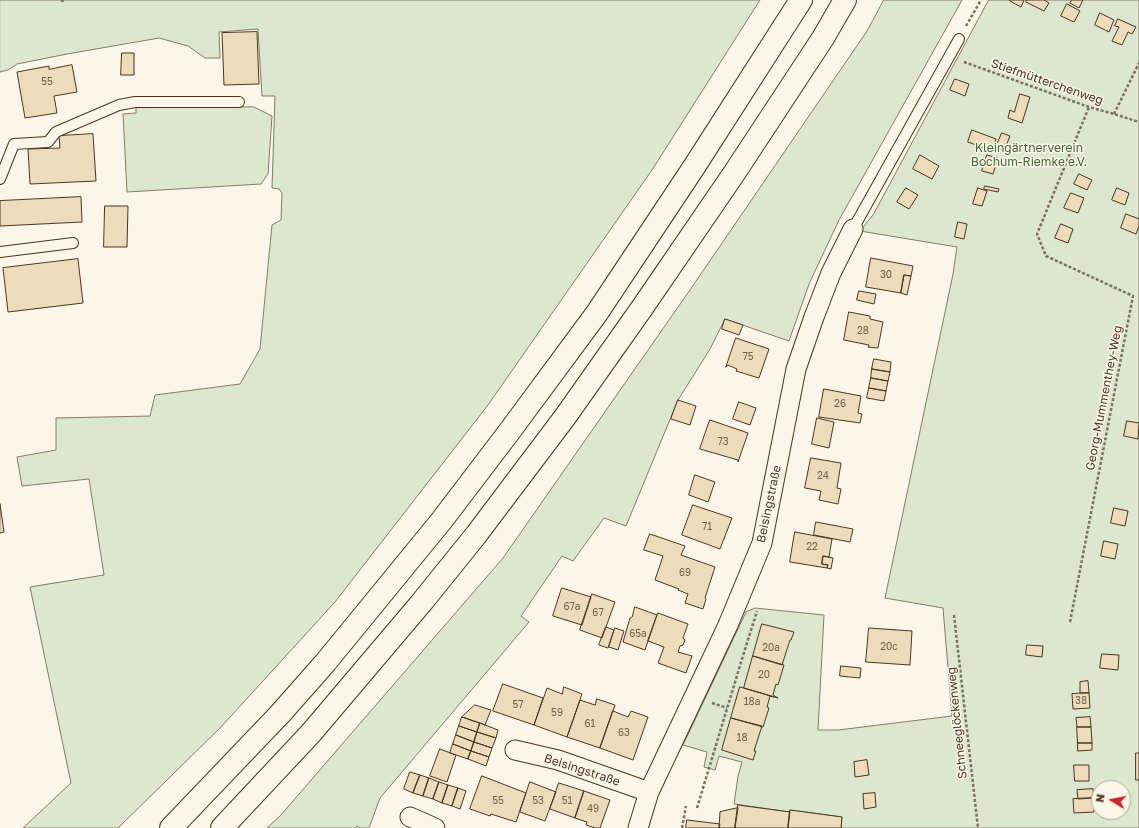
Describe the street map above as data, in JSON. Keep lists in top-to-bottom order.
{
  "streets": {
    "street": ["Beisingstraße"],
    "path": ["Stiefmütterchenweg", "Georg-Mummenthey-Weg", "Schneeglöckenweg"]
  },
  "crossings": [
    ["Stiefmütterchenweg", "Georg-Mummenthey-Weg"]
  ],
  "parks": ["Kleingärtnerverein Bochum-Riemke e.V."],
  "house_numbers": [
    "55",
    "30",
    "28",
    "75",
    "26",
    "73",
    "24",
    "71",
    "22",
    "69",
    "67a",
    "67",
    "65a",
    "20c",
    "20a",
    "20",
    "38",
    "18a",
    "57",
    "59",
    "61",
    "63",
    "18",
    "55",
    "53",
    "51",
    "49"
  ],
  "north": "left"
}
